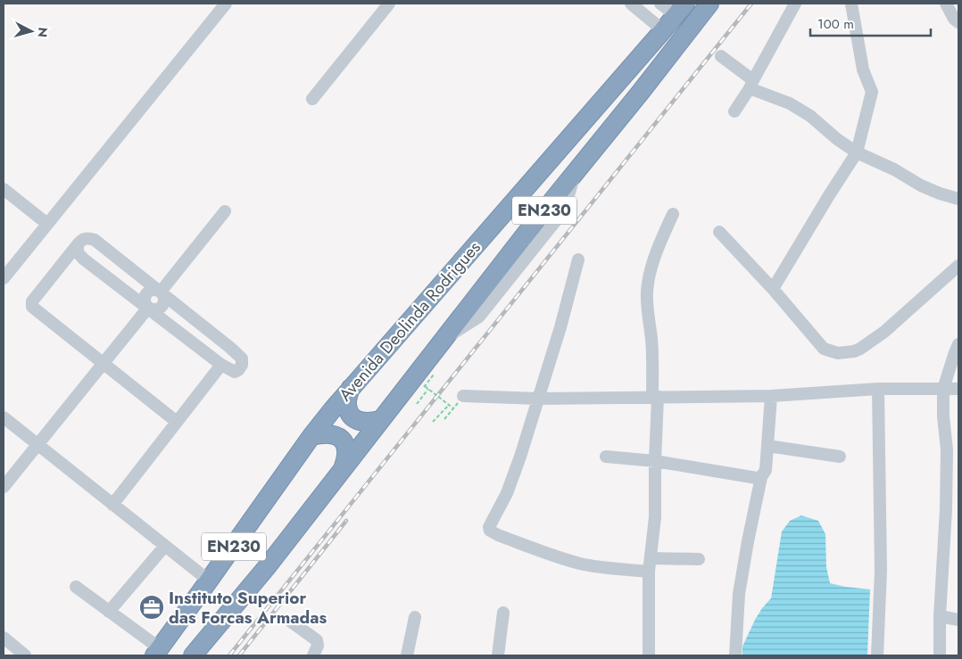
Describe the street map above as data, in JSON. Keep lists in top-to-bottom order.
{
  "streets": {
    "highway": ["EN230", "Avenida Deolinda Rodrigues"]
  },
  "places": {
    "office": ["Instituto Superior das Forcas Armadas"]
  },
  "scale_bar": "100 m",
  "north": "right"
}
